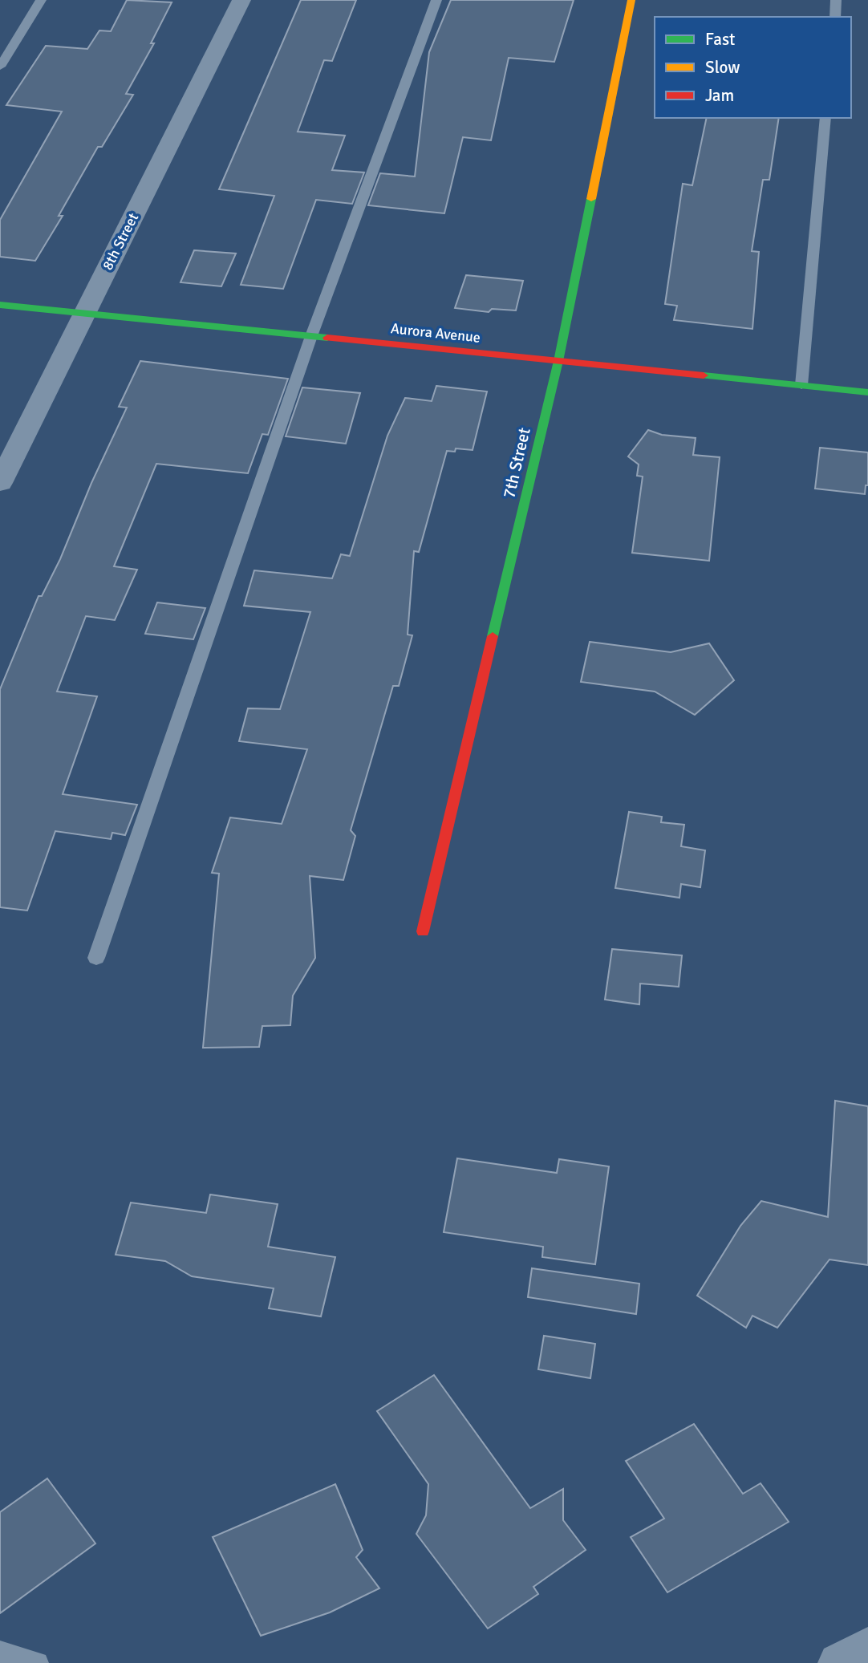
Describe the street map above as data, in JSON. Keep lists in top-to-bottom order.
{
  "streets": {
    "street": ["8th Street", "Aurora Avenue", "7th Street"]
  },
  "crossings": [
    ["8th Street", "Aurora Avenue"],
    ["Aurora Avenue", "7th Street"]
  ],
  "legend": ["Fast", "Slow", "Jam"]
}
